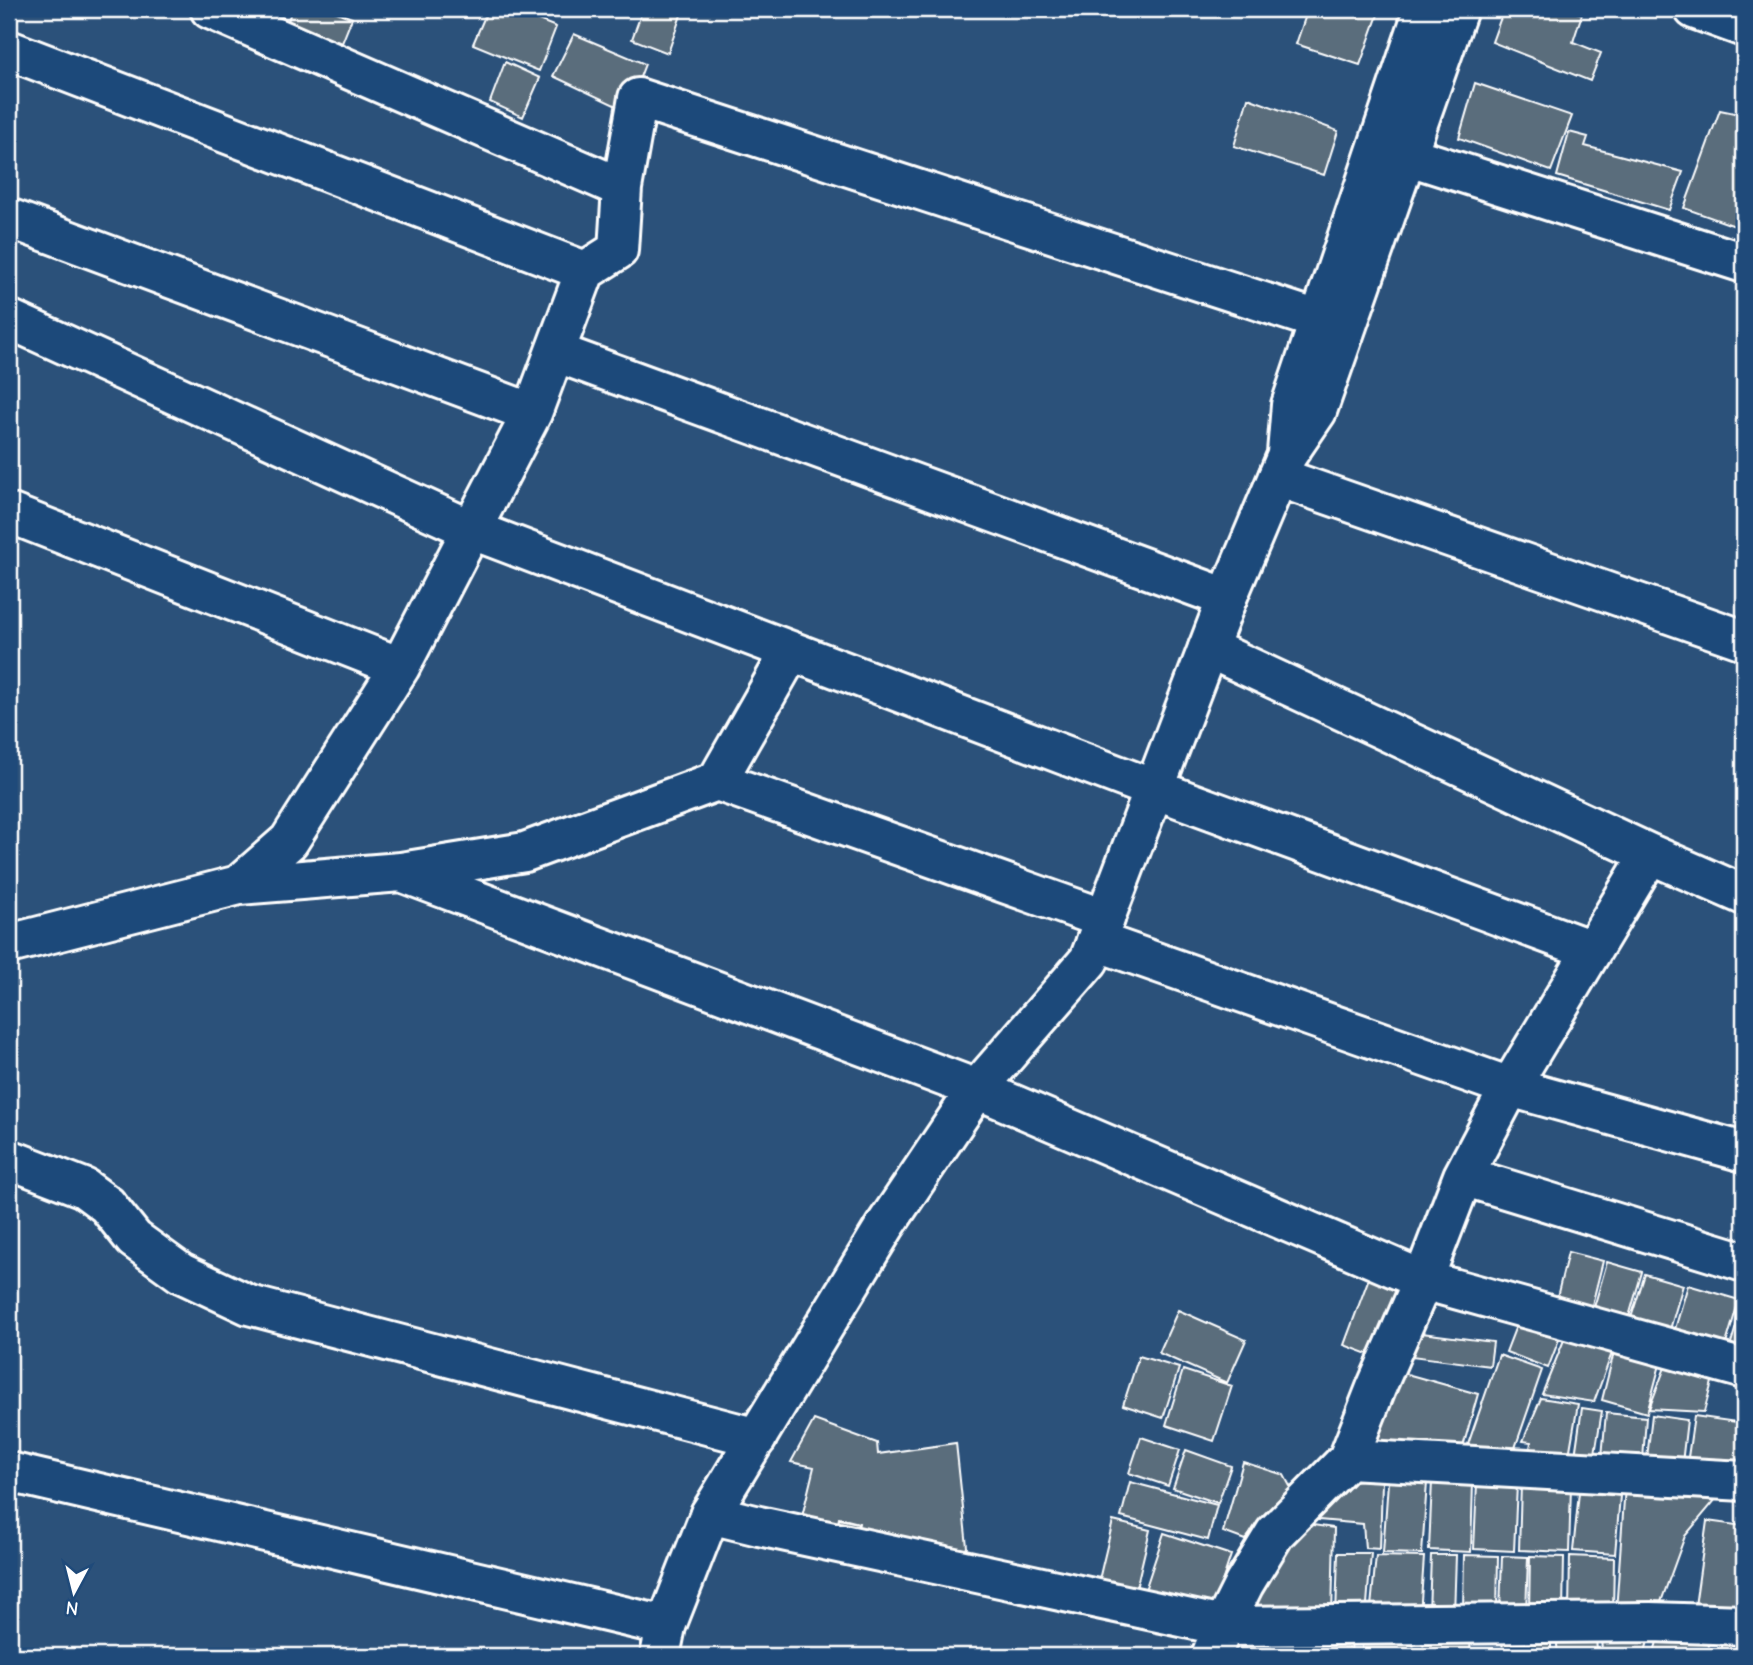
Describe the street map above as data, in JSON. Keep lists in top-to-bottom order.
{
  "north": "bottom"
}
